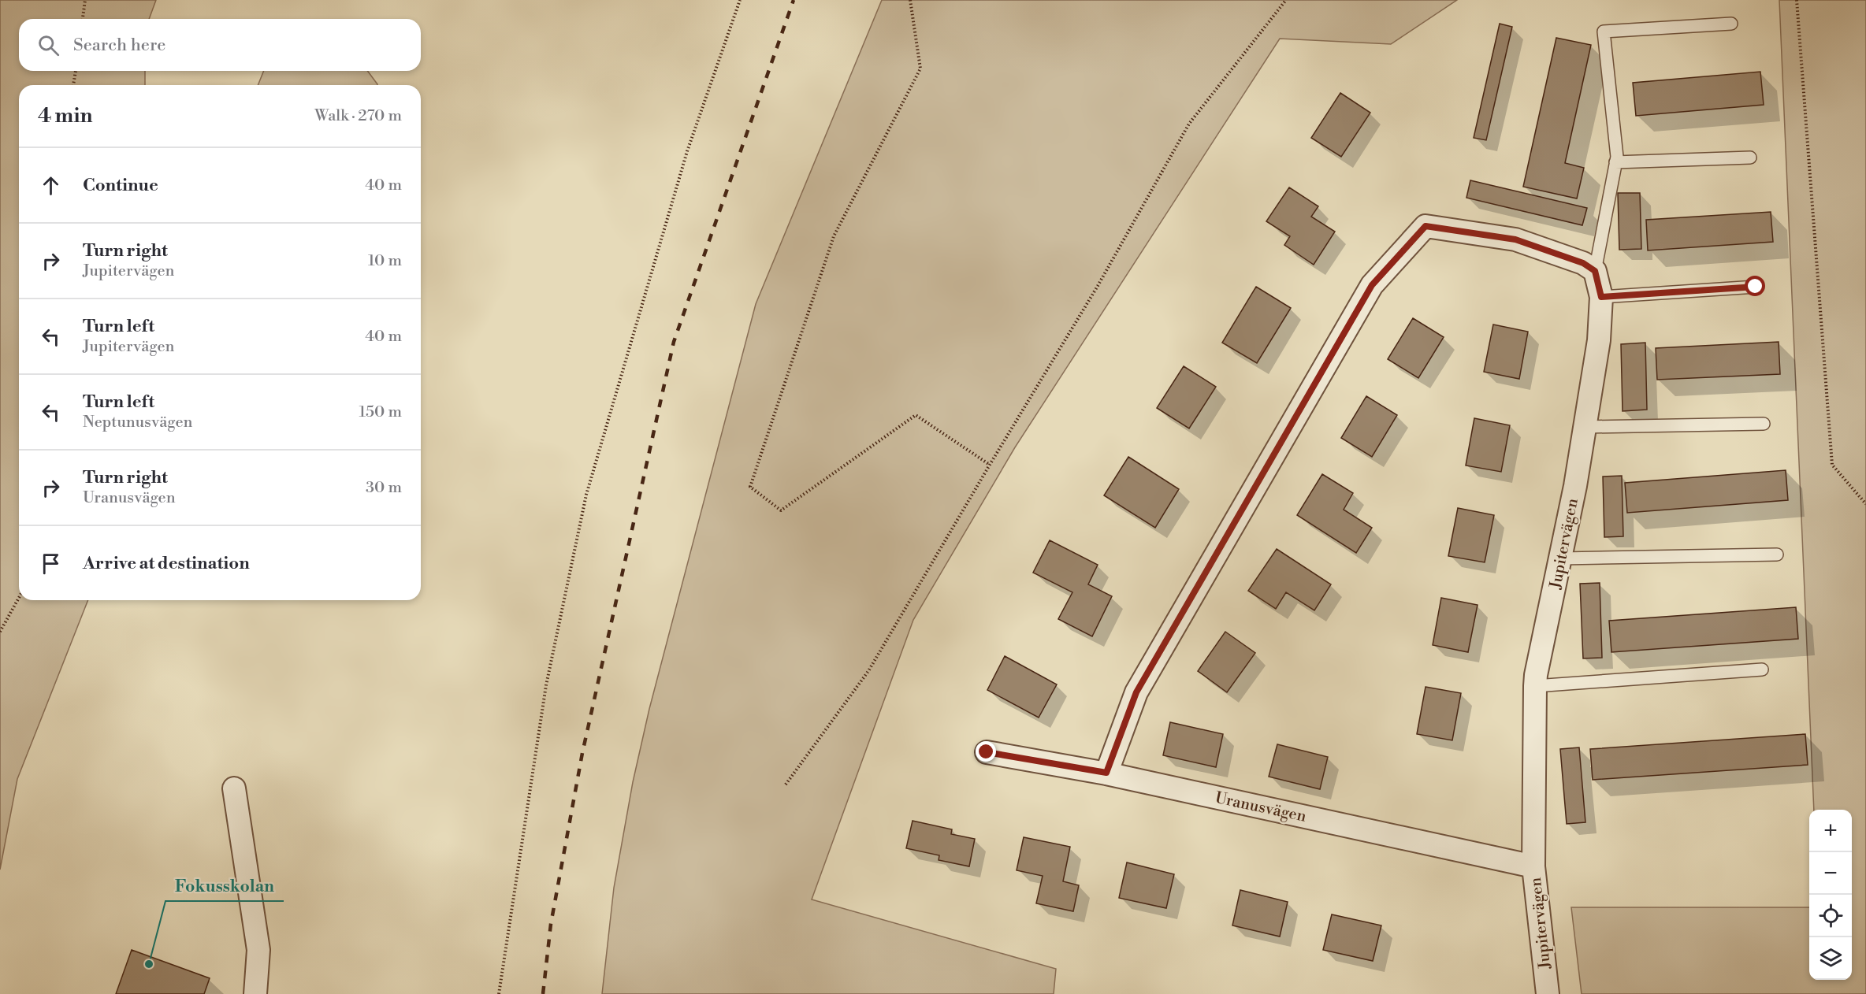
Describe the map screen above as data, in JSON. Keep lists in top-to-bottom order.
{
  "streets": {
    "street": ["Jupitervägen", "Uranusvägen"]
  },
  "crossings": [
    ["Jupitervägen", "Uranusvägen"]
  ],
  "places": ["Fokusskolan"],
  "page": {
    "search": "Search here",
    "heading": ["4 min", "Walk · 270 m"],
    "list": [
      ["Continue", "40 m"],
      ["Turn right", "Jupitervägen", "10 m"],
      ["Turn left", "Jupitervägen", "40 m"],
      ["Turn left", "Neptunusvägen", "150 m"],
      ["Turn right", "Uranusvägen", "30 m"],
      "Arrive at destination"
    ],
    "map_buttons": ["+", "−"]
  }
}
